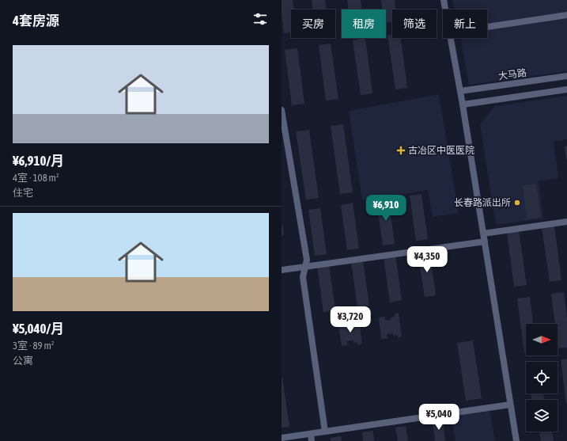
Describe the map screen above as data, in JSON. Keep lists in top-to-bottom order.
{
  "streets": {
    "street": ["大马路"]
  },
  "places": {
    "health": ["古冶区中医医院"],
    "other": ["长春路派出所"]
  },
  "north": "right",
  "page": {
    "heading": "4套房源",
    "chip": [
      "买房",
      "租房",
      "筛选",
      "新上"
    ],
    "list": [
      {
        "name": "¥6,910/月",
        "note": "4室 · 108 m² · 住宅"
      },
      {
        "name": "¥5,040/月",
        "note": "3室 · 89 m² · 公寓"
      }
    ],
    "price": [
      "¥6,910",
      "¥4,350",
      "¥3,720",
      "¥5,040"
    ]
  }
}
